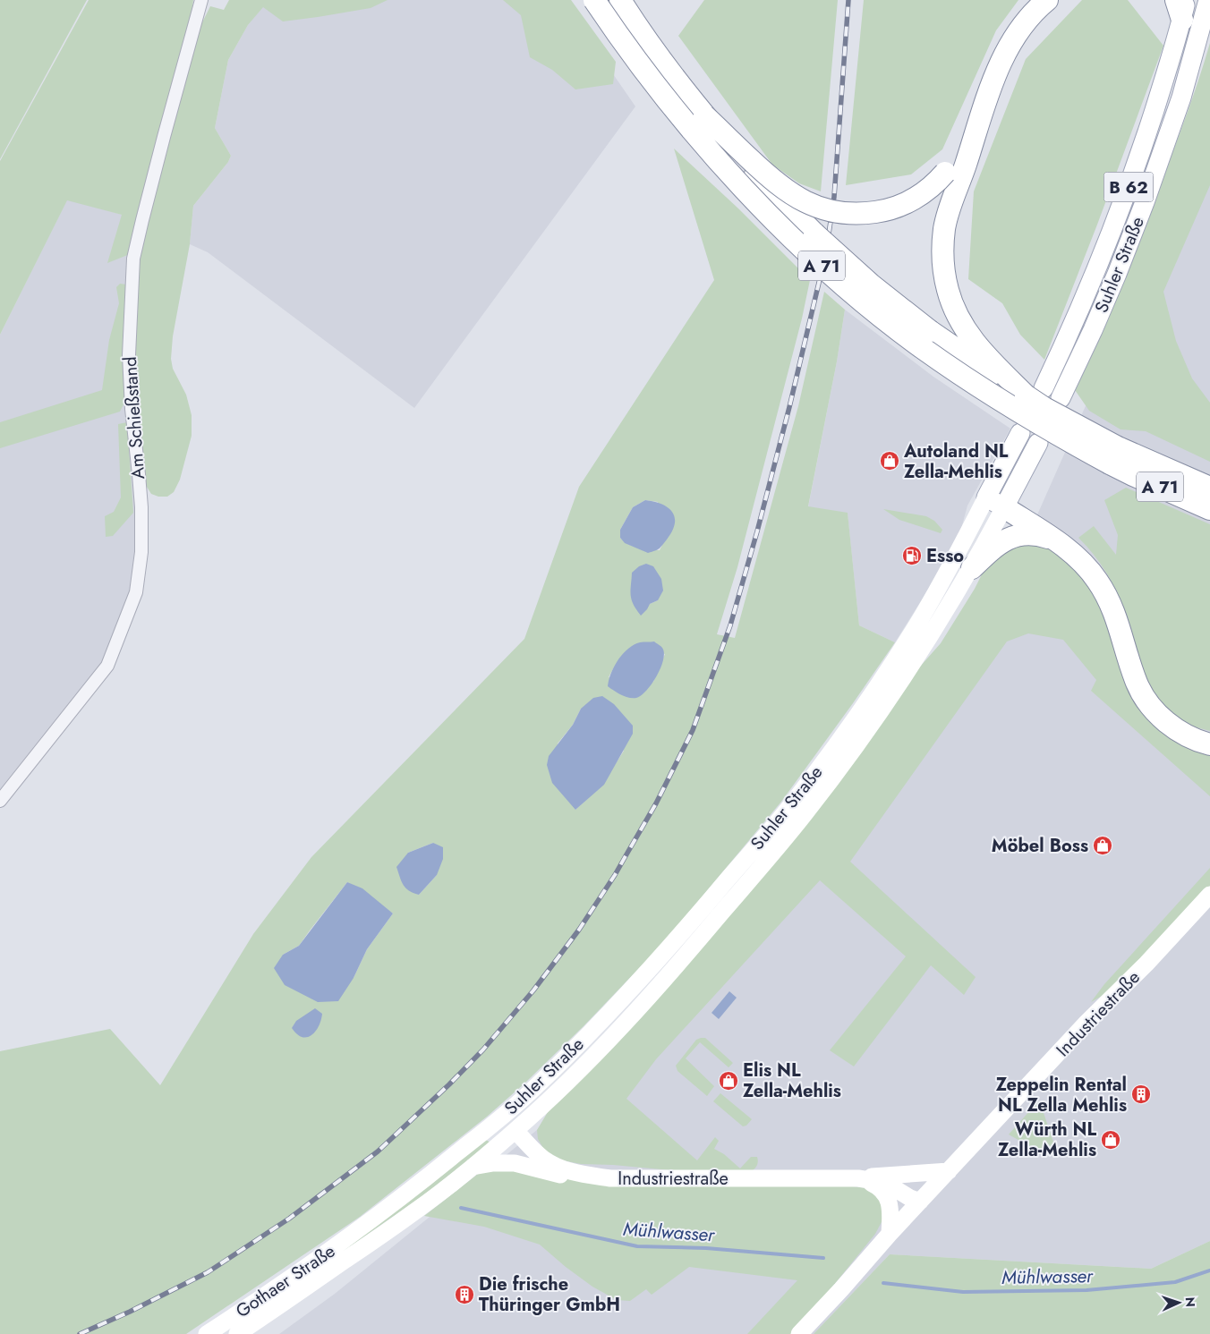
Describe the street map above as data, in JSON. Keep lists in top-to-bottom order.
{
  "streets": {
    "highway": ["A 71"],
    "main road": [
      "B 62",
      "Suhler Straße",
      "Industriestraße",
      "Gothaer Straße"
    ],
    "street": ["Am Schießstand"]
  },
  "crossings": [
    ["Suhler Straße", "A 71"],
    ["Suhler Straße", "Industriestraße"],
    ["Suhler Straße", "Gothaer Straße"]
  ],
  "water": ["Mühlwasser"],
  "places": {
    "shop": [
      "Autoland NL Zella-Mehlis",
      "Möbel Boss",
      "Elis NL Zella-Mehlis",
      "Würth NL Zella-Mehlis"
    ],
    "fuel station": ["Esso"],
    "building": ["Zeppelin Rental NL Zella Mehlis", "Die frische Thüringer GmbH"]
  },
  "north": "right"
}
